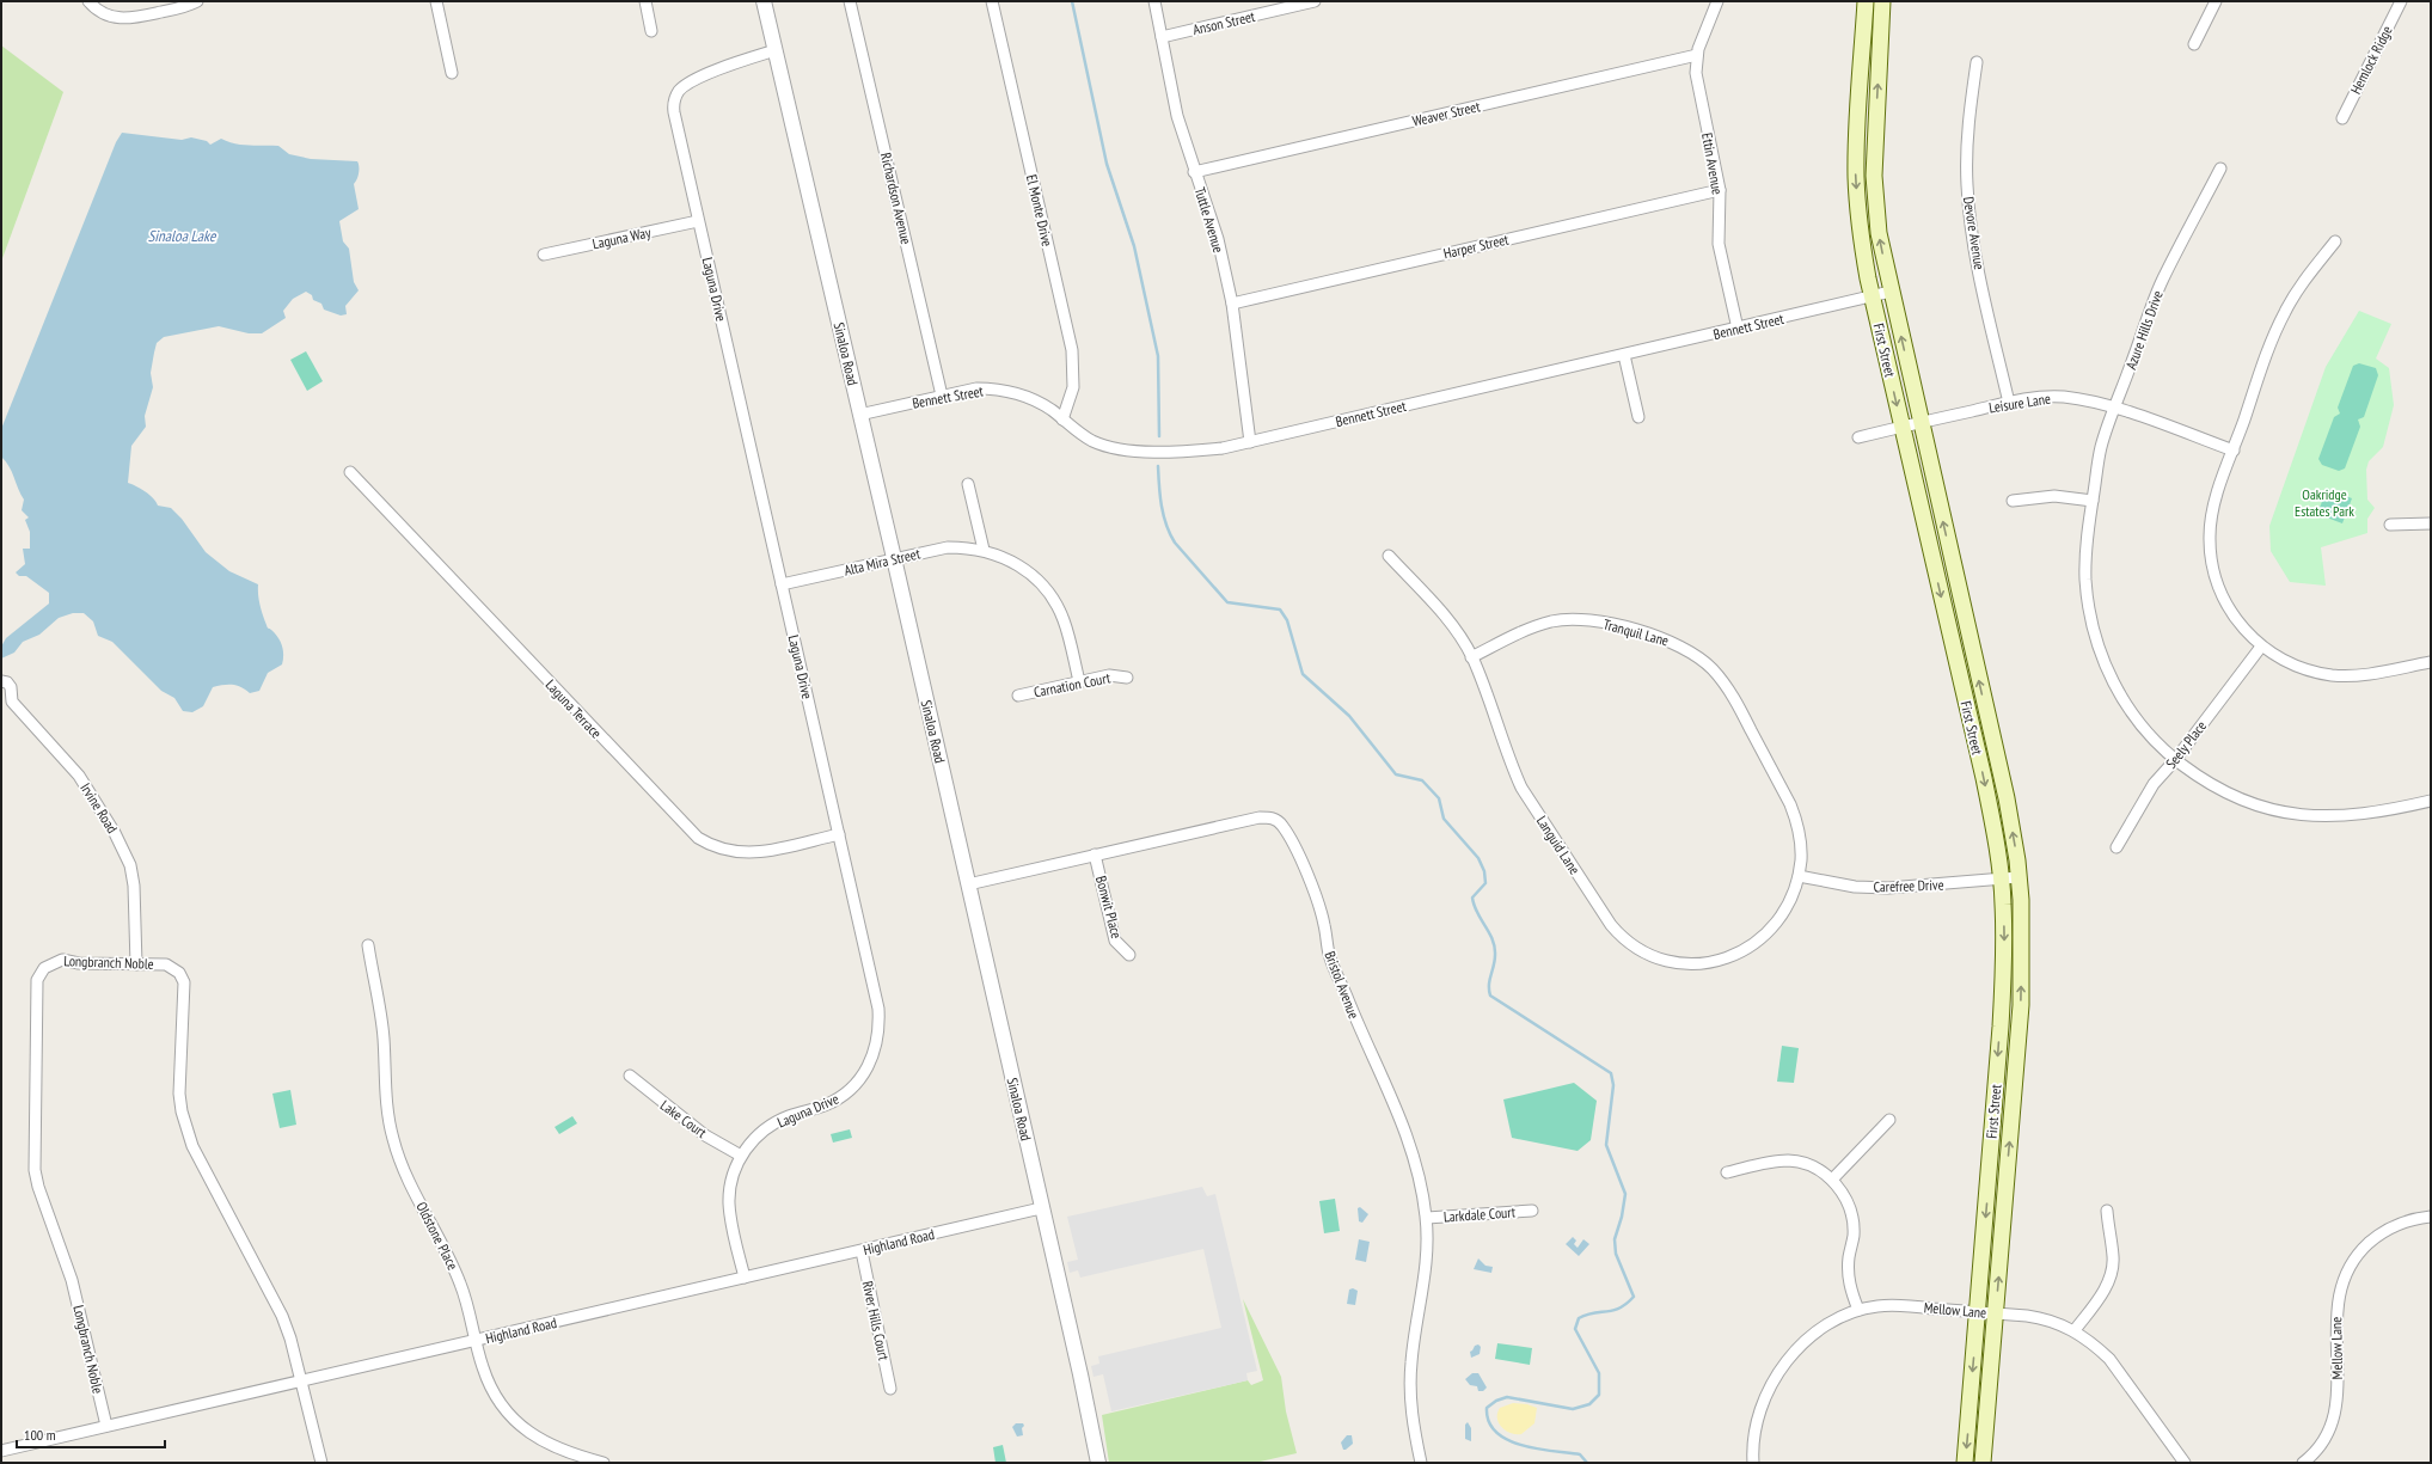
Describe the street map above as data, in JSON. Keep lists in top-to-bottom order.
{
  "streets": {
    "main road": ["First Street"],
    "street": [
      "Anson Street",
      "Hemlock Ridge",
      "Weaver Street",
      "Ettin Avenue",
      "Richardson Avenue",
      "El Monte Drive",
      "Tuttle Avenue",
      "Devore Avenue",
      "Laguna Way",
      "Harper Street",
      "Laguna Drive",
      "Bennett Street",
      "Azure Hills Drive",
      "Sinaloa Road",
      "Leisure Lane",
      "Alta Mira Street",
      "Tranquil Lane",
      "Carnation Court",
      "Laguna Terrace",
      "Seely Place",
      "Irvine Road",
      "Languid Lane",
      "Carefree Drive",
      "Bonwit Place",
      "Longbranch Noble",
      "Bristol Avenue",
      "Lake Court",
      "Larkdale Court",
      "Oldstone Place",
      "Highland Road",
      "Mellow Lane",
      "River Hills Court"
    ]
  },
  "crossings": [
    ["Anson Street", "Tuttle Avenue"],
    ["Weaver Street", "Ettin Avenue"],
    ["Weaver Street", "Tuttle Avenue"],
    ["Ettin Avenue", "Harper Street"],
    ["Ettin Avenue", "Bennett Street"],
    ["Richardson Avenue", "Bennett Street"],
    ["El Monte Drive", "Bennett Street"],
    ["Tuttle Avenue", "Harper Street"],
    ["Tuttle Avenue", "Bennett Street"],
    ["Devore Avenue", "Leisure Lane"],
    ["Laguna Way", "Laguna Drive"],
    ["Laguna Drive", "Sinaloa Road"],
    ["Laguna Drive", "Alta Mira Street"],
    ["Laguna Drive", "Laguna Terrace"],
    ["Laguna Drive", "Lake Court"],
    ["Laguna Drive", "Highland Road"],
    ["Bennett Street", "First Street"],
    ["Bennett Street", "Sinaloa Road"],
    ["Azure Hills Drive", "Leisure Lane"],
    ["Azure Hills Drive", "Seely Place"],
    ["First Street", "Leisure Lane"],
    ["First Street", "Carefree Drive"],
    ["First Street", "Mellow Lane"],
    ["Sinaloa Road", "Alta Mira Street"],
    ["Sinaloa Road", "Bristol Avenue"],
    ["Sinaloa Road", "Highland Road"],
    ["Alta Mira Street", "Carnation Court"],
    ["Tranquil Lane", "Languid Lane"],
    ["Tranquil Lane", "Carefree Drive"],
    ["Irvine Road", "Longbranch Noble"],
    ["Languid Lane", "Carefree Drive"],
    ["Bonwit Place", "Bristol Avenue"],
    ["Longbranch Noble", "Highland Road"],
    ["Bristol Avenue", "Larkdale Court"],
    ["Oldstone Place", "Highland Road"],
    ["Highland Road", "River Hills Court"]
  ],
  "water": ["Sinaloa Lake"],
  "parks": ["Oakridge Estates Park"],
  "scale_bar": "100 m"
}
